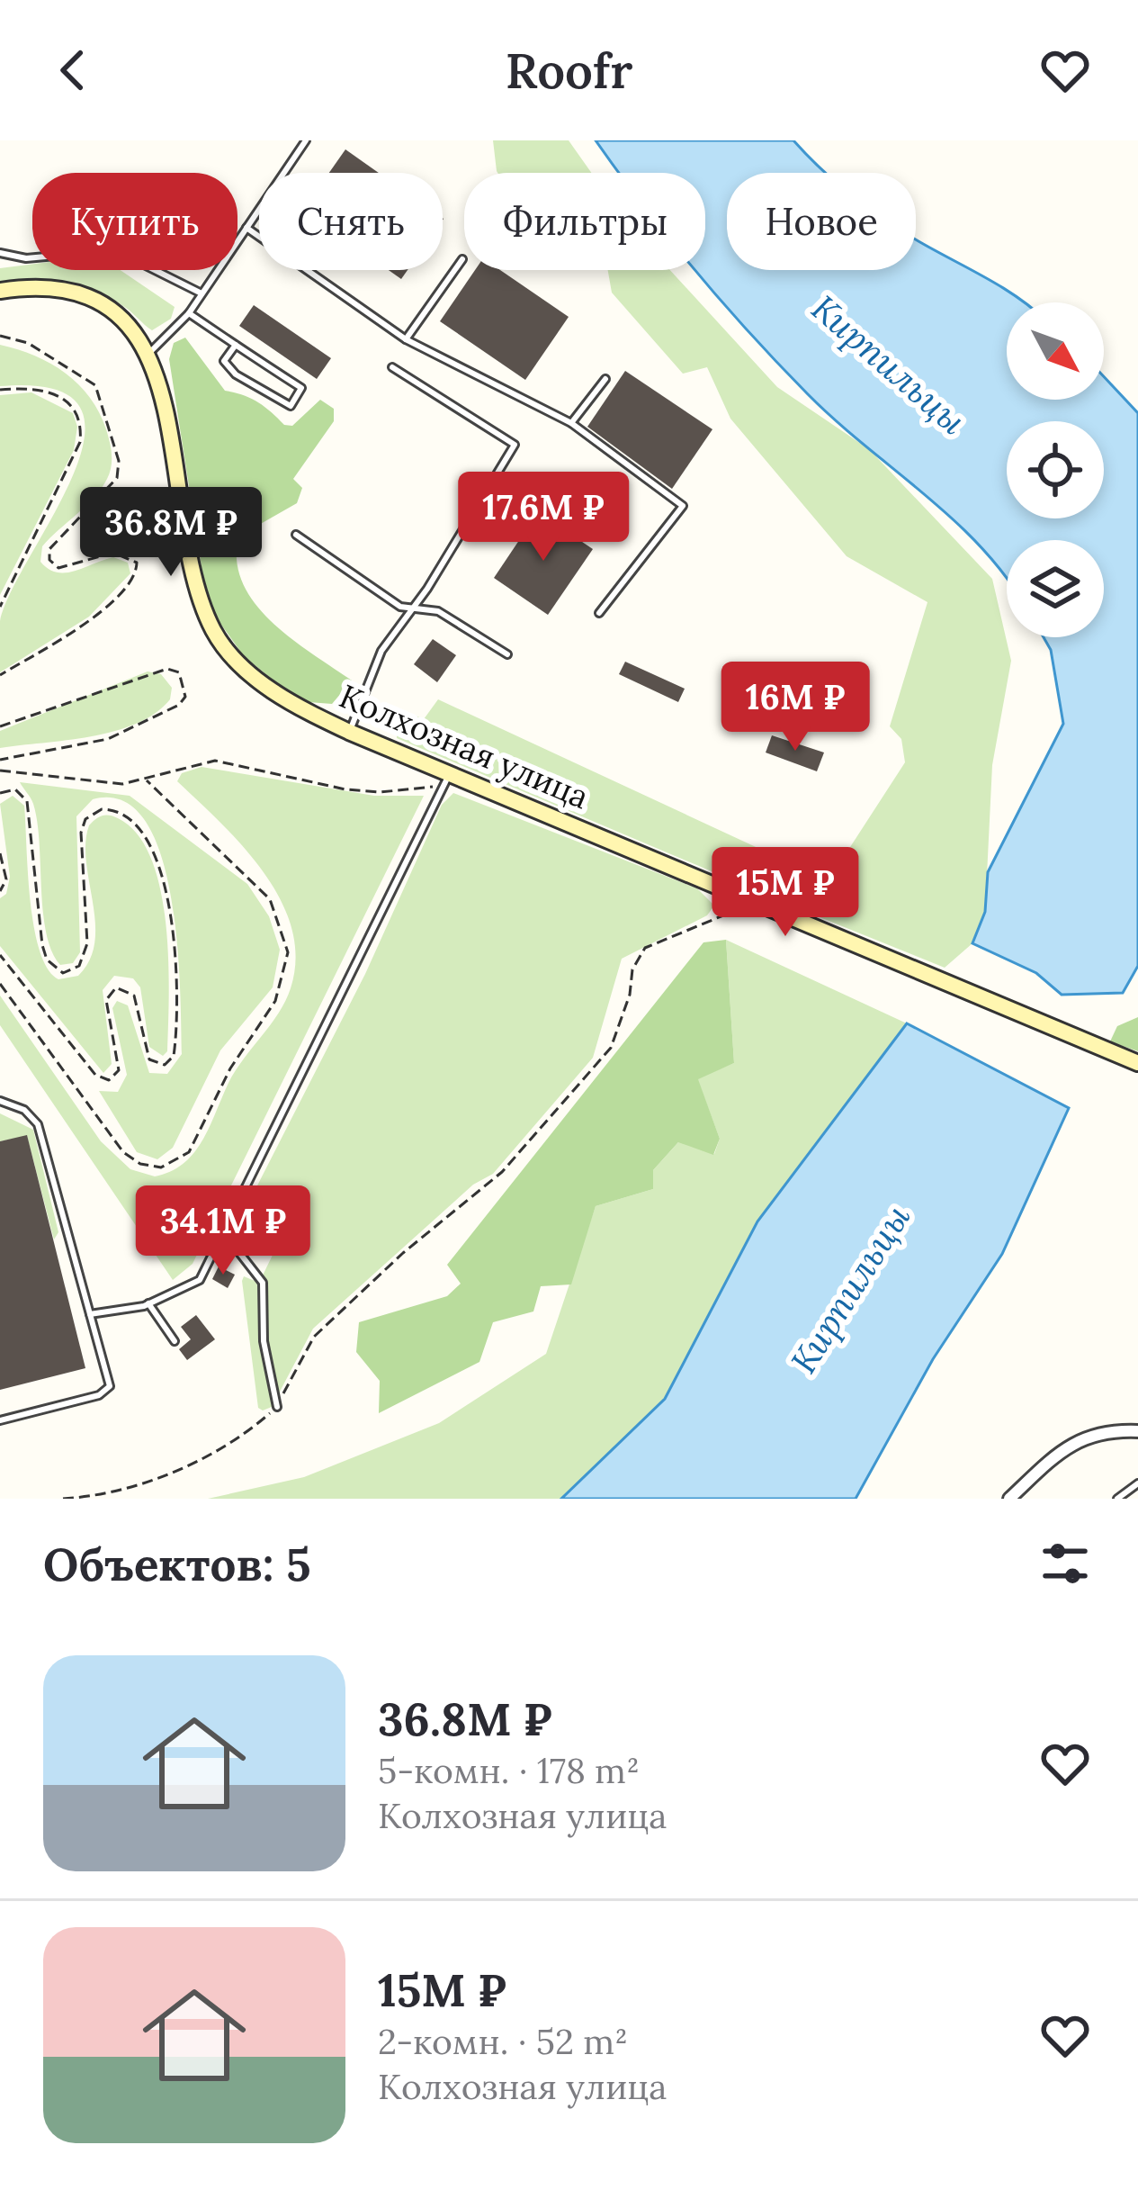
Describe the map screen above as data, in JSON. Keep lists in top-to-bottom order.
{
  "streets": {
    "main road": ["Колхозная улица"]
  },
  "water": ["Кирпильцы"],
  "north": "bottom right",
  "page": {
    "header": "Roofr",
    "chip": [
      "Купить",
      "Снять",
      "Фильтры",
      "Новое"
    ],
    "price": [
      "17.6M ₽",
      "36.8M ₽",
      "16M ₽",
      "15M ₽",
      "34.1M ₽"
    ],
    "heading": "Объектов: 5",
    "list": [
      {
        "name": "36.8M ₽",
        "note": "5-комн. · 178 m² · Колхозная улица"
      },
      {
        "name": "15M ₽",
        "note": "2-комн. · 52 m² · Колхозная улица"
      }
    ]
  }
}
